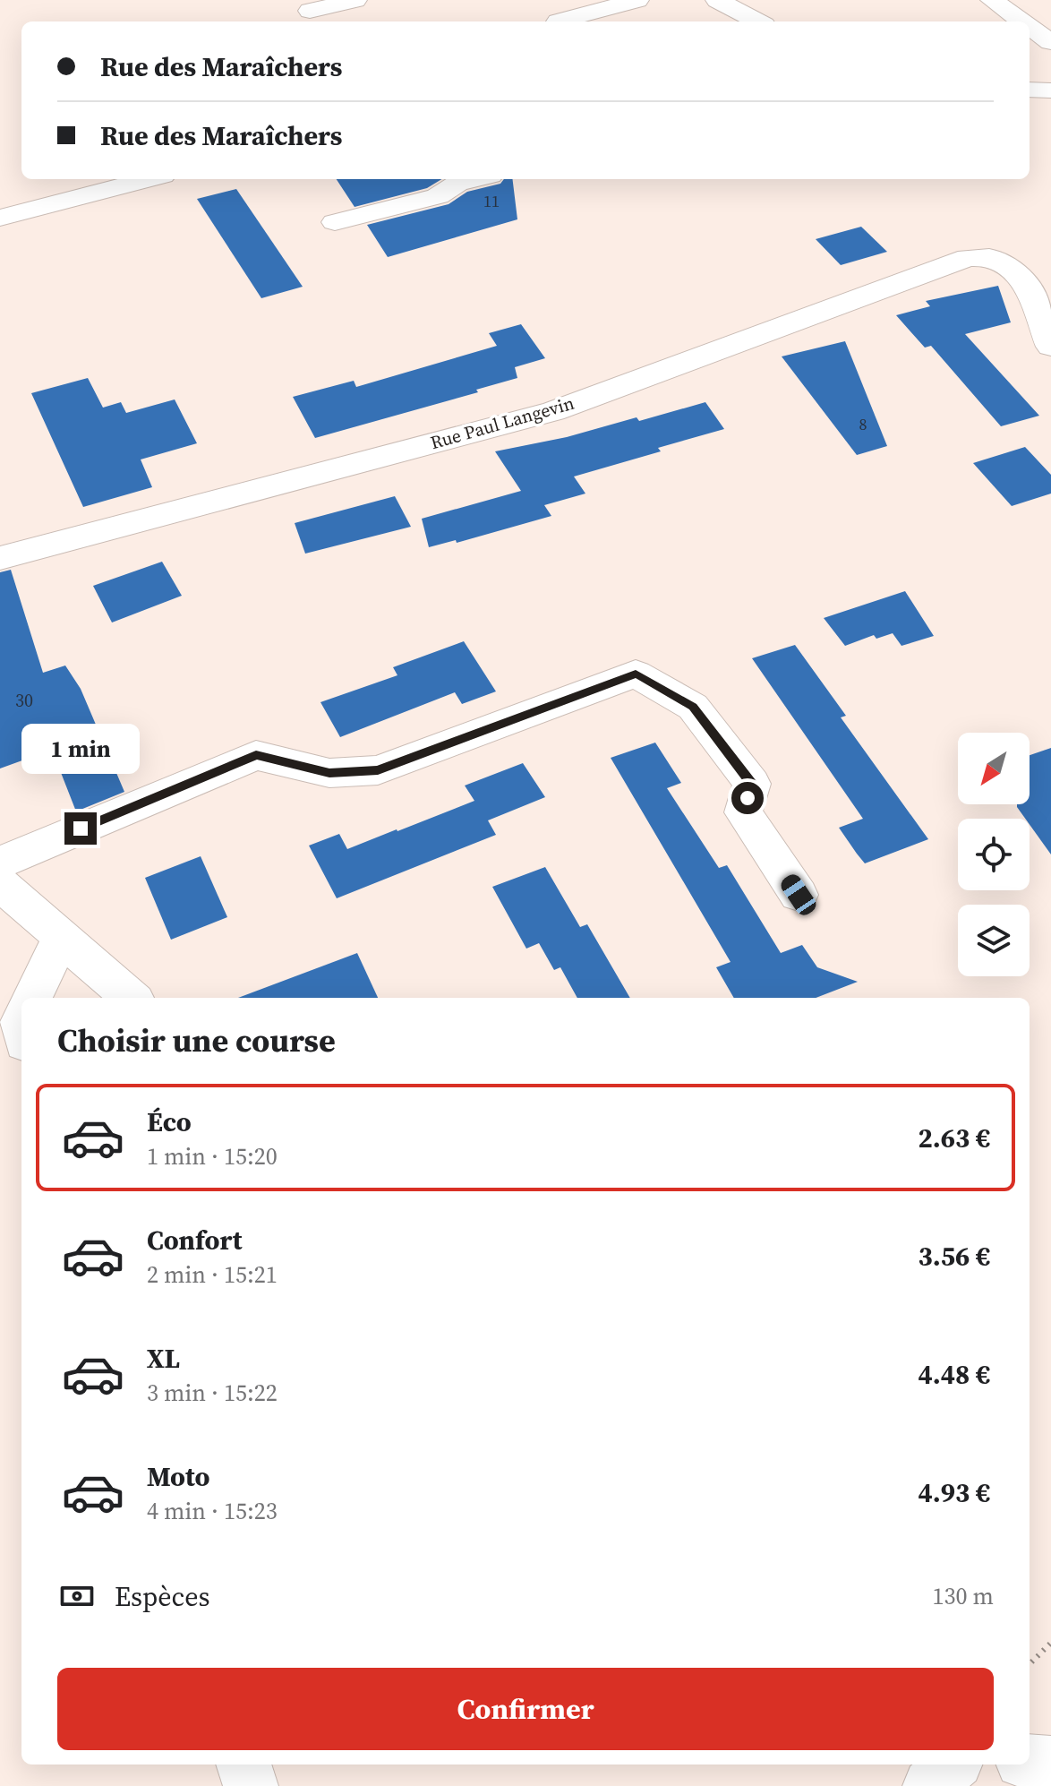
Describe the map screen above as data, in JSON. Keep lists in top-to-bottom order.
{
  "streets": {
    "street": ["Rue Paul Langevin"]
  },
  "house_numbers": ["11", "8", "30"],
  "north": "bottom left",
  "page": {
    "banner": ["Rue des Maraîchers", "Rue des Maraîchers"],
    "bubble": "1 min",
    "heading": "Choisir une course",
    "list": [
      {
        "name": "Éco",
        "note": "1 min · 15:20",
        "value": "2.63 €"
      },
      {
        "name": "Confort",
        "note": "2 min · 15:21",
        "value": "3.56 €"
      },
      {
        "name": "XL",
        "note": "3 min · 15:22",
        "value": "4.48 €"
      },
      {
        "name": "Moto",
        "note": "4 min · 15:23",
        "value": "4.93 €"
      }
    ],
    "pay": ["Espèces", "130 m"],
    "buttons": "Confirmer"
  }
}
